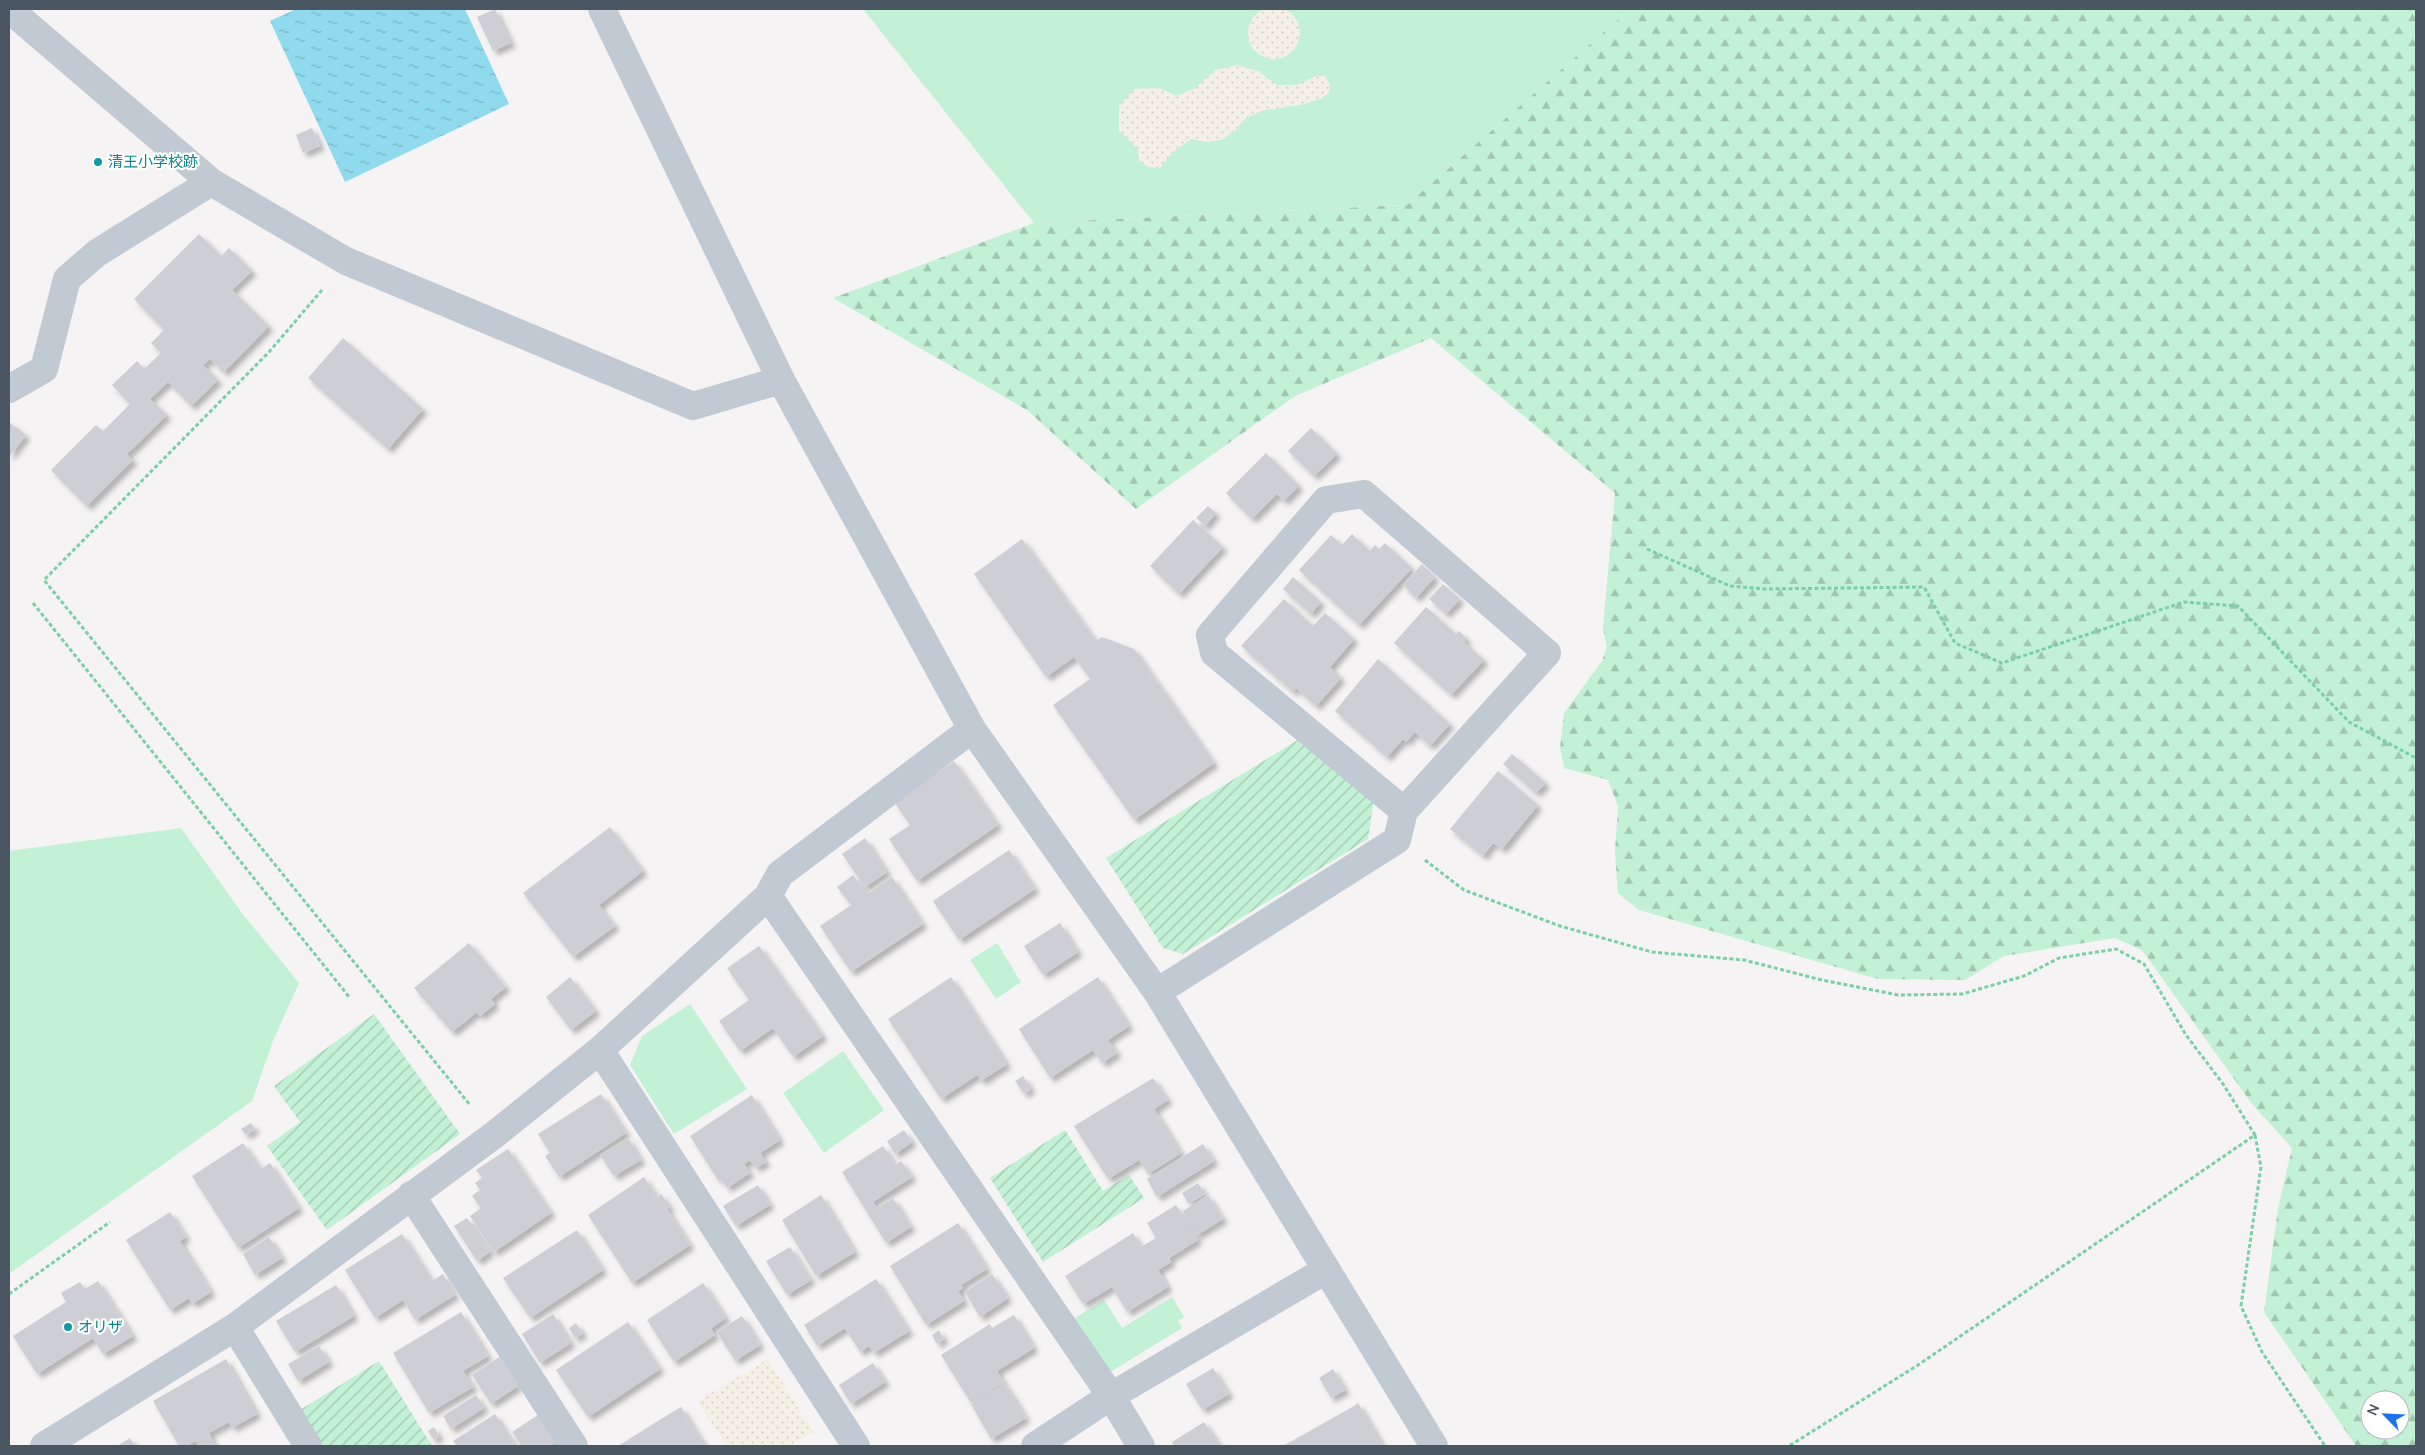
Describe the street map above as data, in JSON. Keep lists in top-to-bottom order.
{
  "places": ["清王小学校跡", "オリザ"],
  "north": "top left"
}
